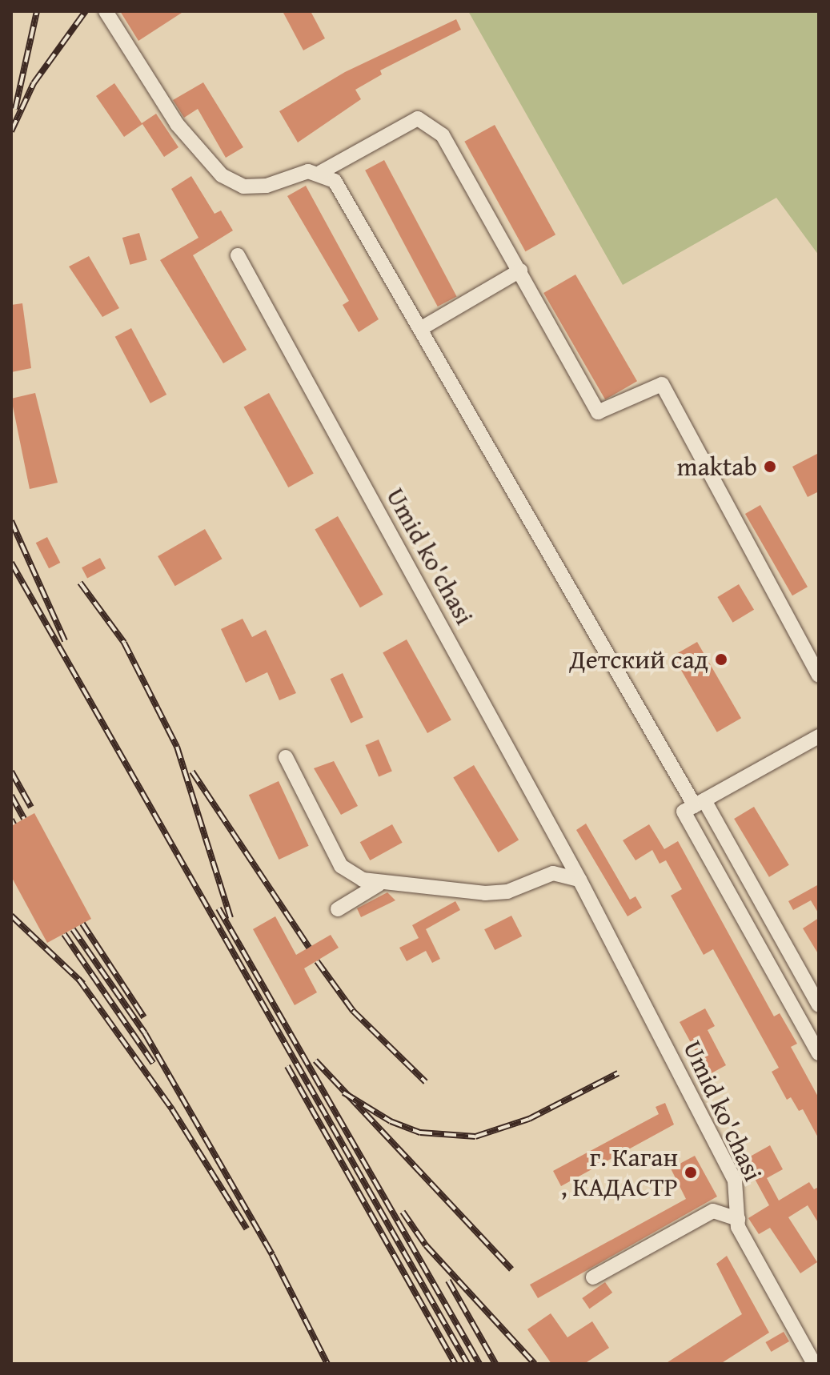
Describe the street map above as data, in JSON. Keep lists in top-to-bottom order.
{
  "streets": {
    "street": ["Umid ko'chasi"]
  },
  "places": ["maktab", "Детский сад", "г. Каган , КАДАСТР"]
}
